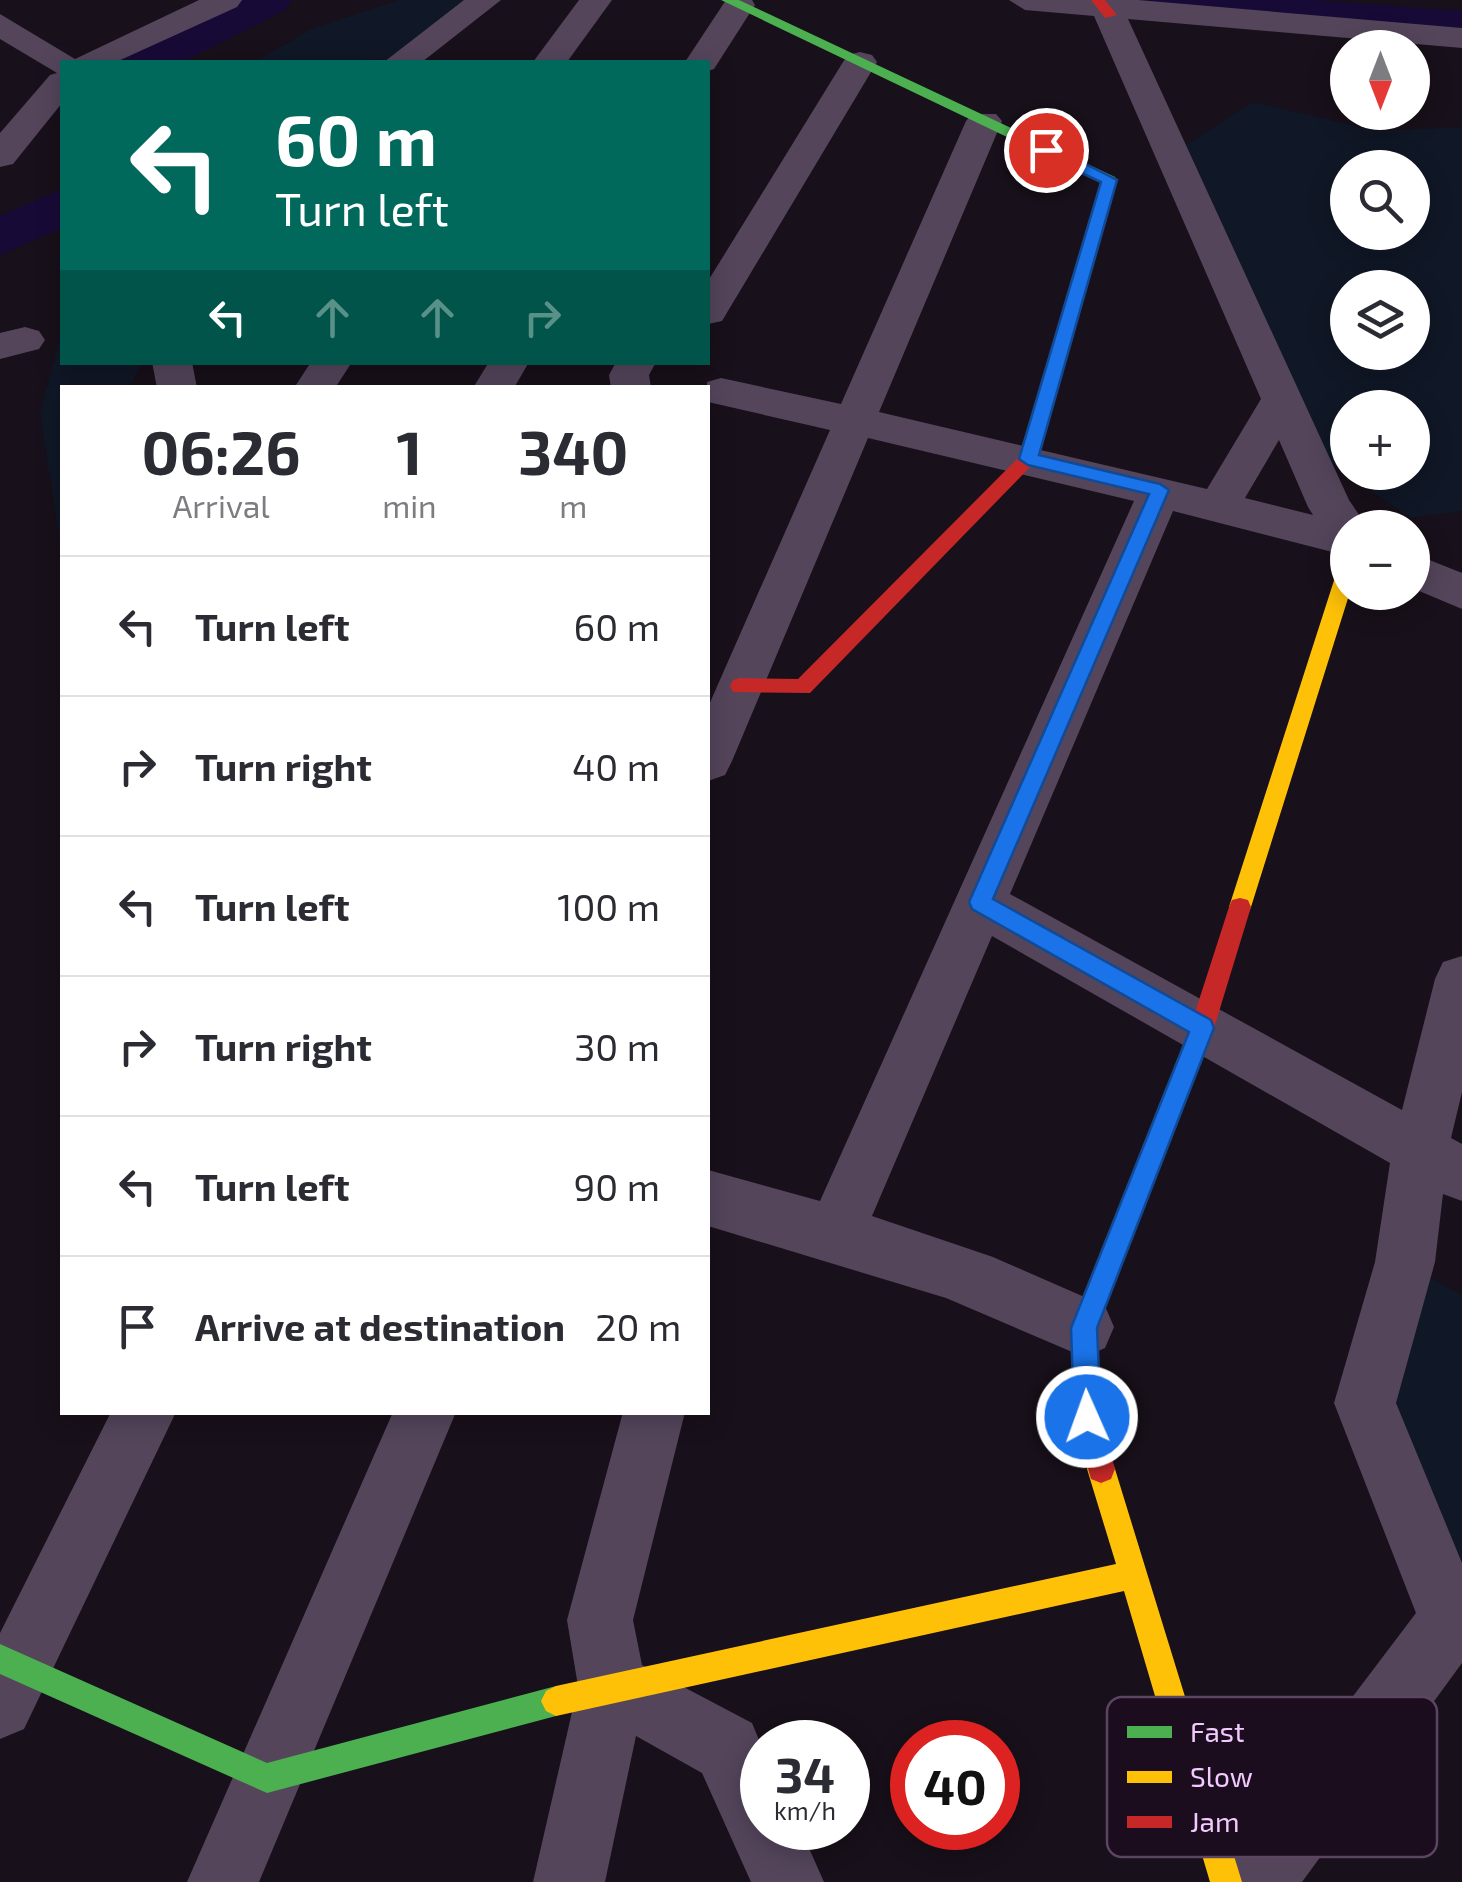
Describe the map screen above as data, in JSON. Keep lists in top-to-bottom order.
{
  "legend": ["Fast", "Slow", "Jam"],
  "north": "bottom",
  "page": {
    "map_buttons": ["+", "−"],
    "turn": ["60 m", "Turn left"],
    "eta": [
      "06:26",
      "Arrival",
      "1",
      "min",
      "340",
      "m"
    ],
    "list": [
      {
        "name": "Turn left",
        "value": "60 m"
      },
      {
        "name": "Turn right",
        "value": "40 m"
      },
      {
        "name": "Turn left",
        "value": "100 m"
      },
      {
        "name": "Turn right",
        "value": "30 m"
      },
      {
        "name": "Turn left",
        "value": "90 m"
      },
      {
        "name": "Arrive at destination",
        "value": "20 m"
      }
    ],
    "speed": "34 km/h",
    "limit": "40"
  }
}
